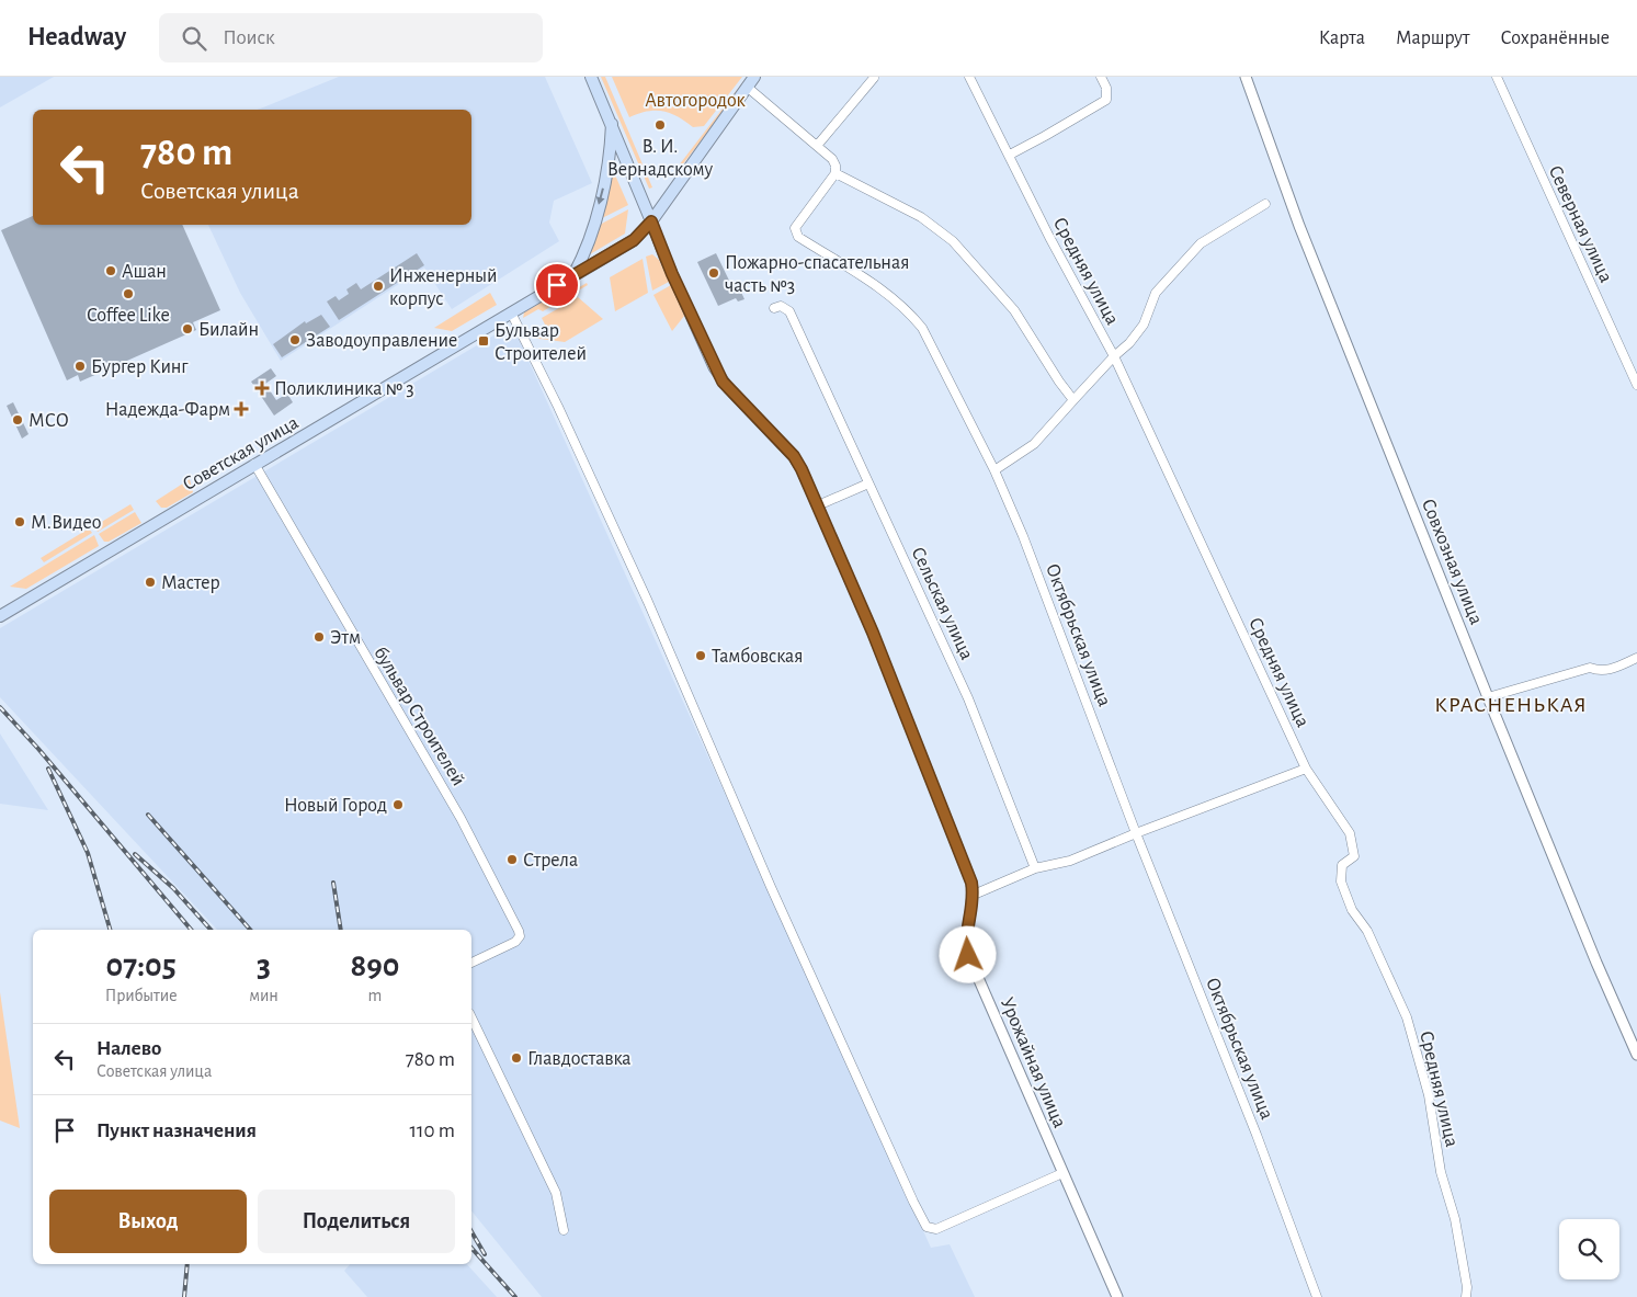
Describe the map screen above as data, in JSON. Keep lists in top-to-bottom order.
{
  "streets": {
    "main road": ["Советская улица"],
    "street": [
      "Северная улица",
      "Средняя улица",
      "Совхозная улица",
      "Сельская улица",
      "Октябрьская улица",
      "бульвар Строителей",
      "Урожайная улица"
    ]
  },
  "crossings": [
    ["Советская улица", "бульвар Строителей"],
    ["Советская улица", "Урожайная улица"]
  ],
  "districts": ["КРАСНЕНЬКАЯ"],
  "parks": ["Автогородок"],
  "places": {
    "other": [
      "В. И. Вернадскому",
      "Ашан",
      "Пожарно-спасательная часть №3",
      "Инженерный корпус",
      "Coffee Like",
      "Билайн",
      "Заводоуправление",
      "Бургер Кинг",
      "МСО",
      "М.Видео",
      "Мастер",
      "Этм",
      "Тамбовская",
      "Новый Город",
      "Стрела",
      "Главдоставка"
    ],
    "transit": ["Бульвар Строителей"],
    "health": ["Поликлиника № 3", "Надежда-Фарм"]
  },
  "page": {
    "header": "Headway",
    "search": "Поиск",
    "nav": ["Карта", "Маршрут", "Сохранённые"],
    "turn": ["780 m", "Советская улица"],
    "eta": [
      "07:05",
      "Прибытие",
      "3",
      "мин",
      "890",
      "m"
    ],
    "list": [
      {
        "name": "Налево",
        "note": "Советская улица",
        "value": "780 m"
      },
      {
        "name": "Пункт назначения",
        "value": "110 m"
      }
    ],
    "buttons": ["Выход", "Поделиться"]
  }
}
